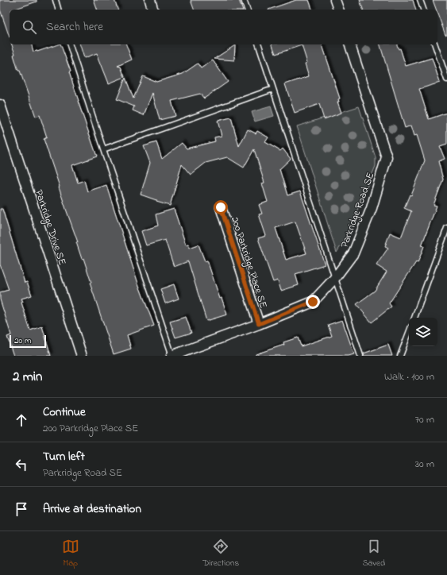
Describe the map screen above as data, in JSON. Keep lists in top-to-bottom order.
{
  "streets": {
    "street": ["Parkridge Road SE", "Parkridge Drive SE", "200 Parkridge Place SE"]
  },
  "crossings": [
    ["Parkridge Road SE", "200 Parkridge Place SE"]
  ],
  "scale_bar": "20 m",
  "page": {
    "search": "Search here",
    "scale": "20 m",
    "heading": ["2 min", "Walk · 100 m"],
    "list": [
      ["Continue", "200 Parkridge Place SE", "70 m"],
      ["Turn left", "Parkridge Road SE", "30 m"],
      "Arrive at destination"
    ],
    "nav": ["Map", "Directions", "Saved"]
  }
}
